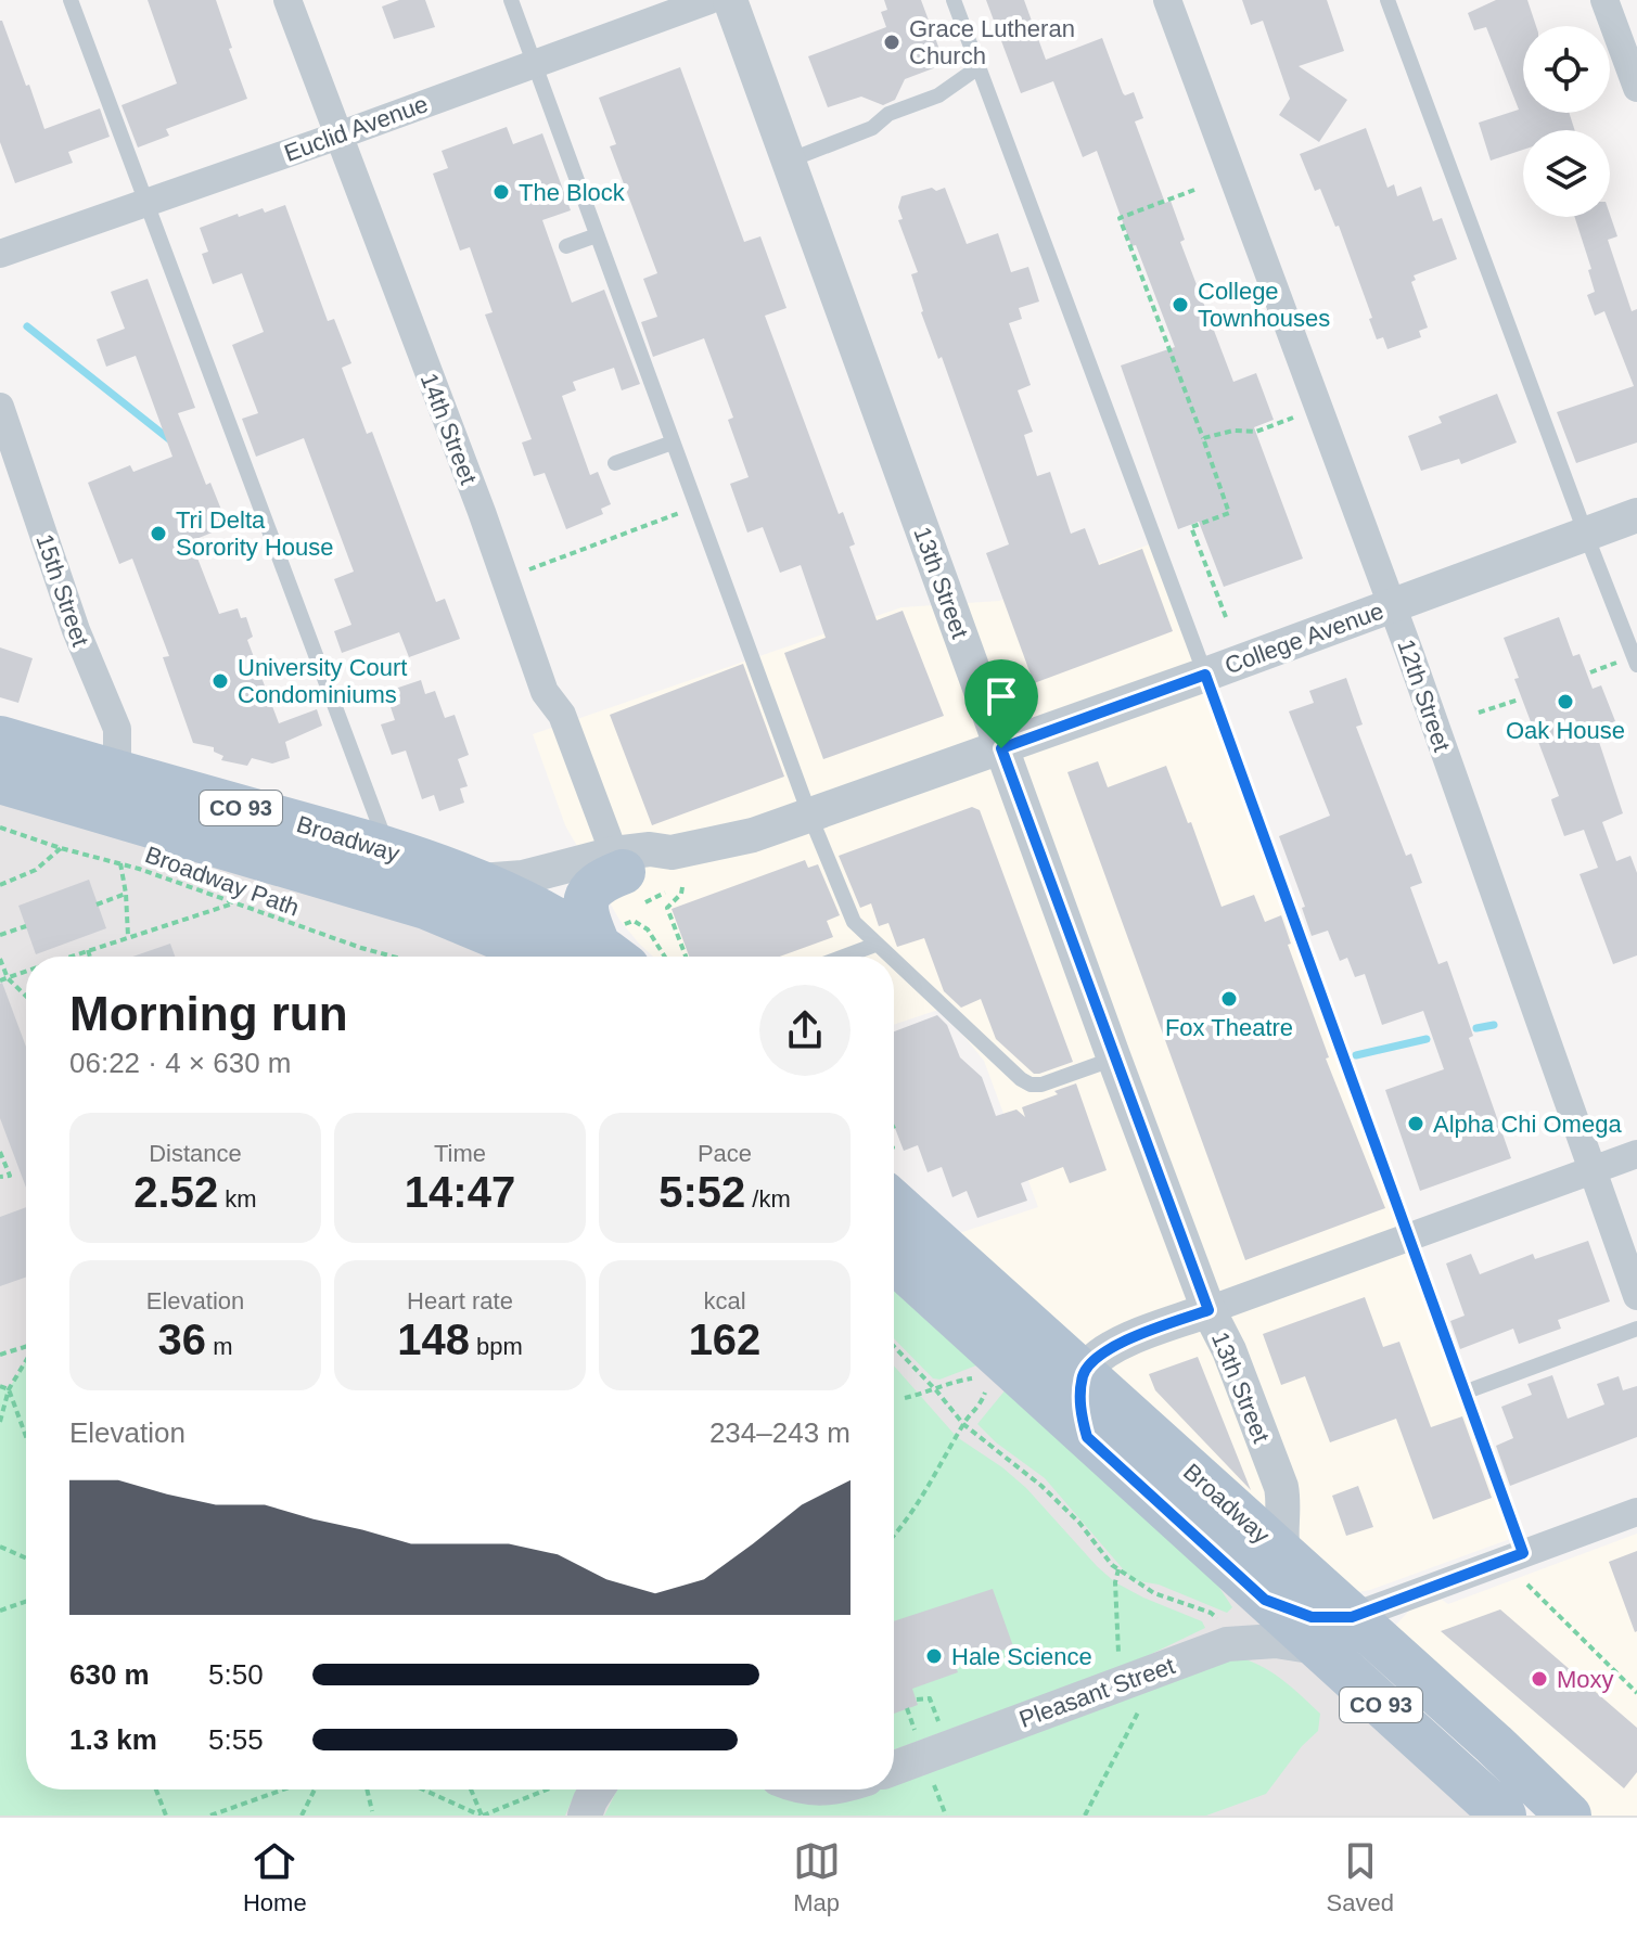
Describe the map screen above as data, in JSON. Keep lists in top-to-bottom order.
{
  "streets": {
    "main road": ["CO 93", "Broadway"],
    "street": [
      "Euclid Avenue",
      "14th Street",
      "13th Street",
      "15th Street",
      "College Avenue",
      "12th Street",
      "Pleasant Street"
    ],
    "path": ["Broadway Path"]
  },
  "crossings": [
    ["Euclid Avenue", "14th Street"],
    ["14th Street", "College Avenue"],
    ["13th Street", "College Avenue"],
    ["13th Street", "Broadway"],
    ["15th Street", "Broadway"],
    ["College Avenue", "12th Street"],
    ["College Avenue", "Broadway"],
    ["Broadway", "Pleasant Street"]
  ],
  "places": [
    "Grace Lutheran Church",
    "The Block",
    "College Townhouses",
    "Tri Delta Sorority House",
    "University Court Condominiums",
    "Oak House",
    "Fox Theatre",
    "Alpha Chi Omega",
    "Hale Science",
    "Moxy"
  ],
  "page": {
    "heading": ["Morning run", "06:22 · 4 × 630 m"],
    "stats": [
      ["Distance", "2.52 km"],
      ["Time", "14:47"],
      ["Pace", "5:52 /km"],
      ["Elevation", "36 m"],
      ["Heart rate", "148 bpm"],
      ["kcal", "162"]
    ],
    "chart": ["Elevation", "234–243 m"],
    "list": [
      {
        "name": "630 m",
        "note": "5:50"
      },
      {
        "name": "1.3 km",
        "note": "5:55"
      }
    ],
    "tabs": ["Home", "Map", "Saved"]
  }
}
